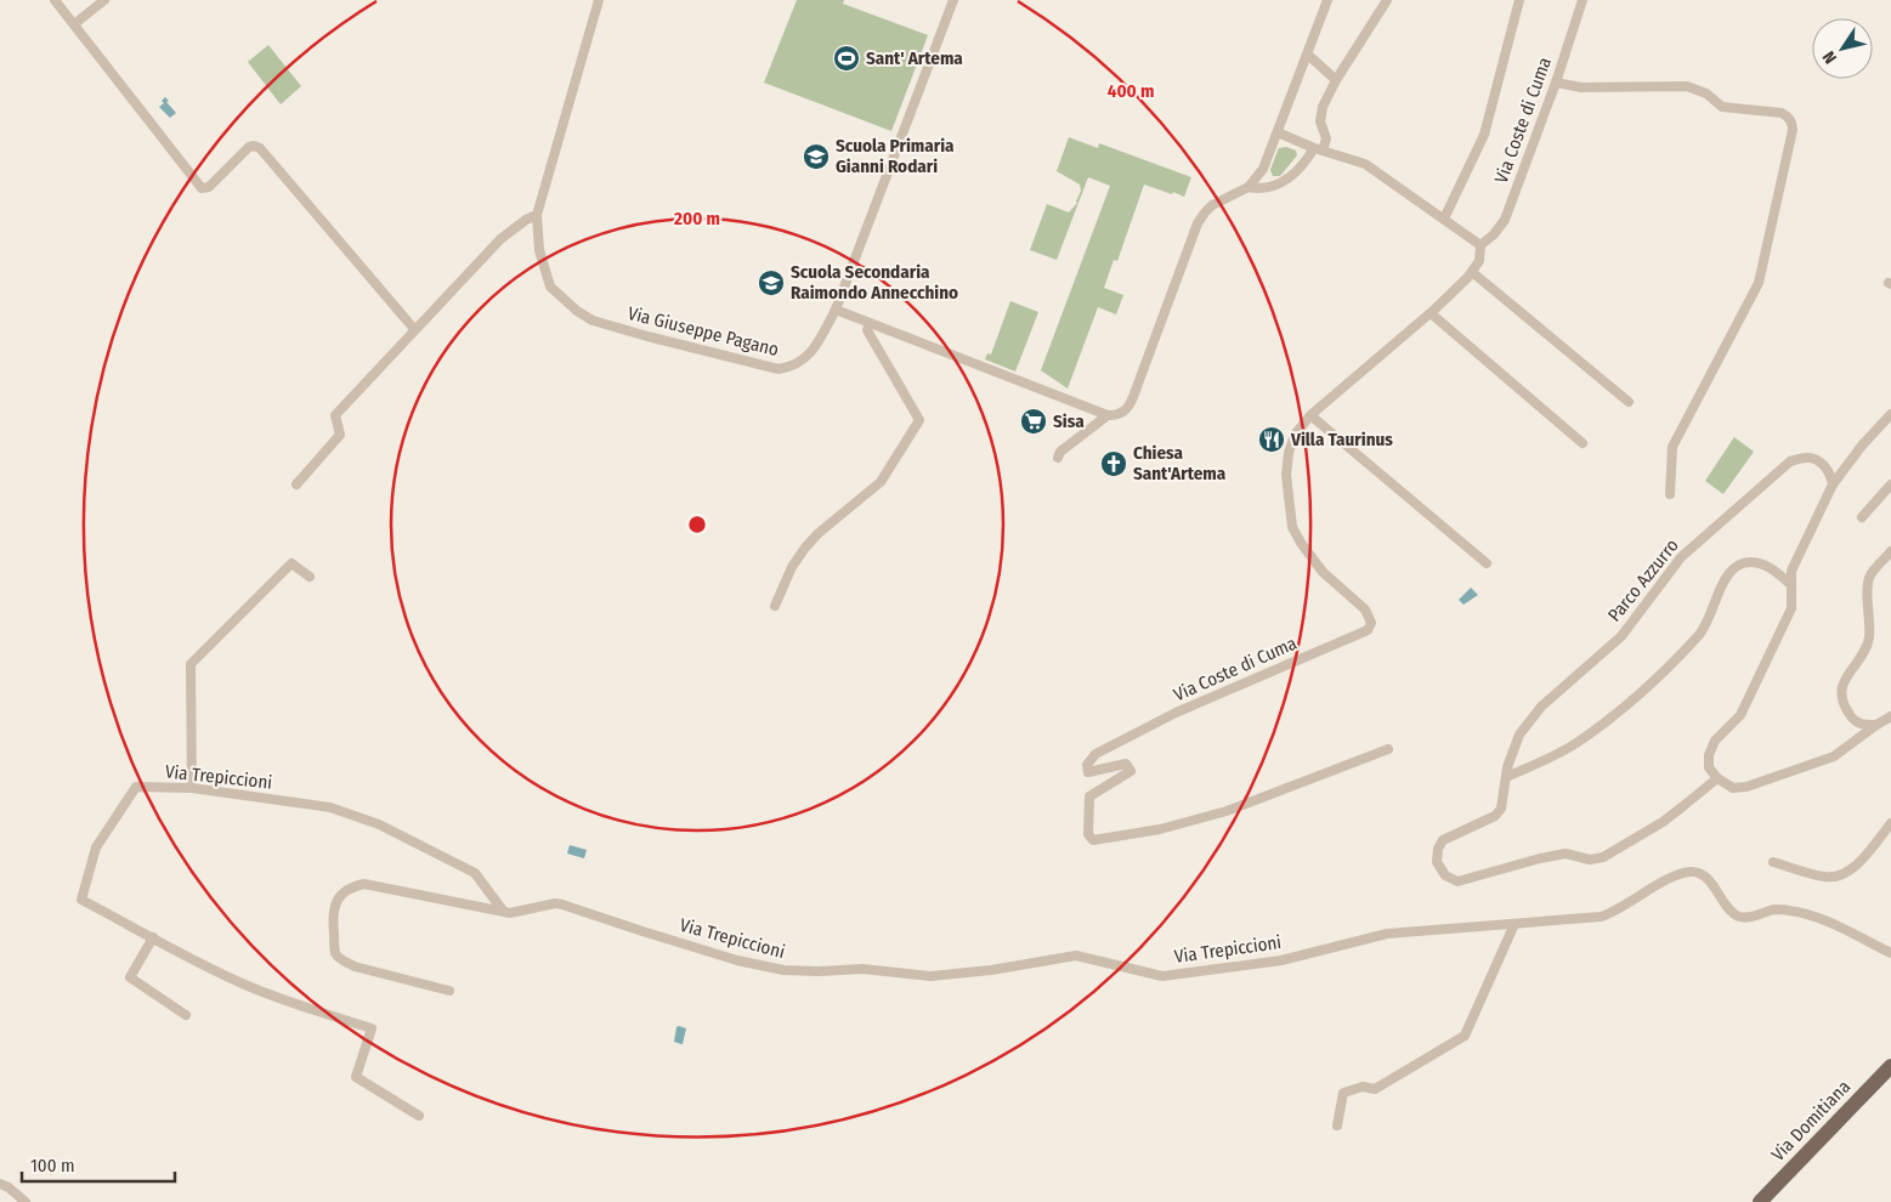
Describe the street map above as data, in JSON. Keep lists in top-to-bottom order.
{
  "streets": {
    "main road": ["Via Domitiana"],
    "street": [
      "Via Coste di Cuma",
      "Via Giuseppe Pagano",
      "Parco Azzurro",
      "Via Trepiccioni"
    ]
  },
  "places": {
    "sports": ["Sant' Artema"],
    "school or university": ["Scuola Primaria Gianni Rodari", "Scuola Secondaria Raimondo Annecchino"],
    "supermarket": ["Sisa"],
    "restaurant": ["Villa Taurinus"],
    "church": ["Chiesa Sant'Artema"]
  },
  "scale_bar": "100 m",
  "north": "bottom left",
  "rings": ["400 m", "200 m"]
}
